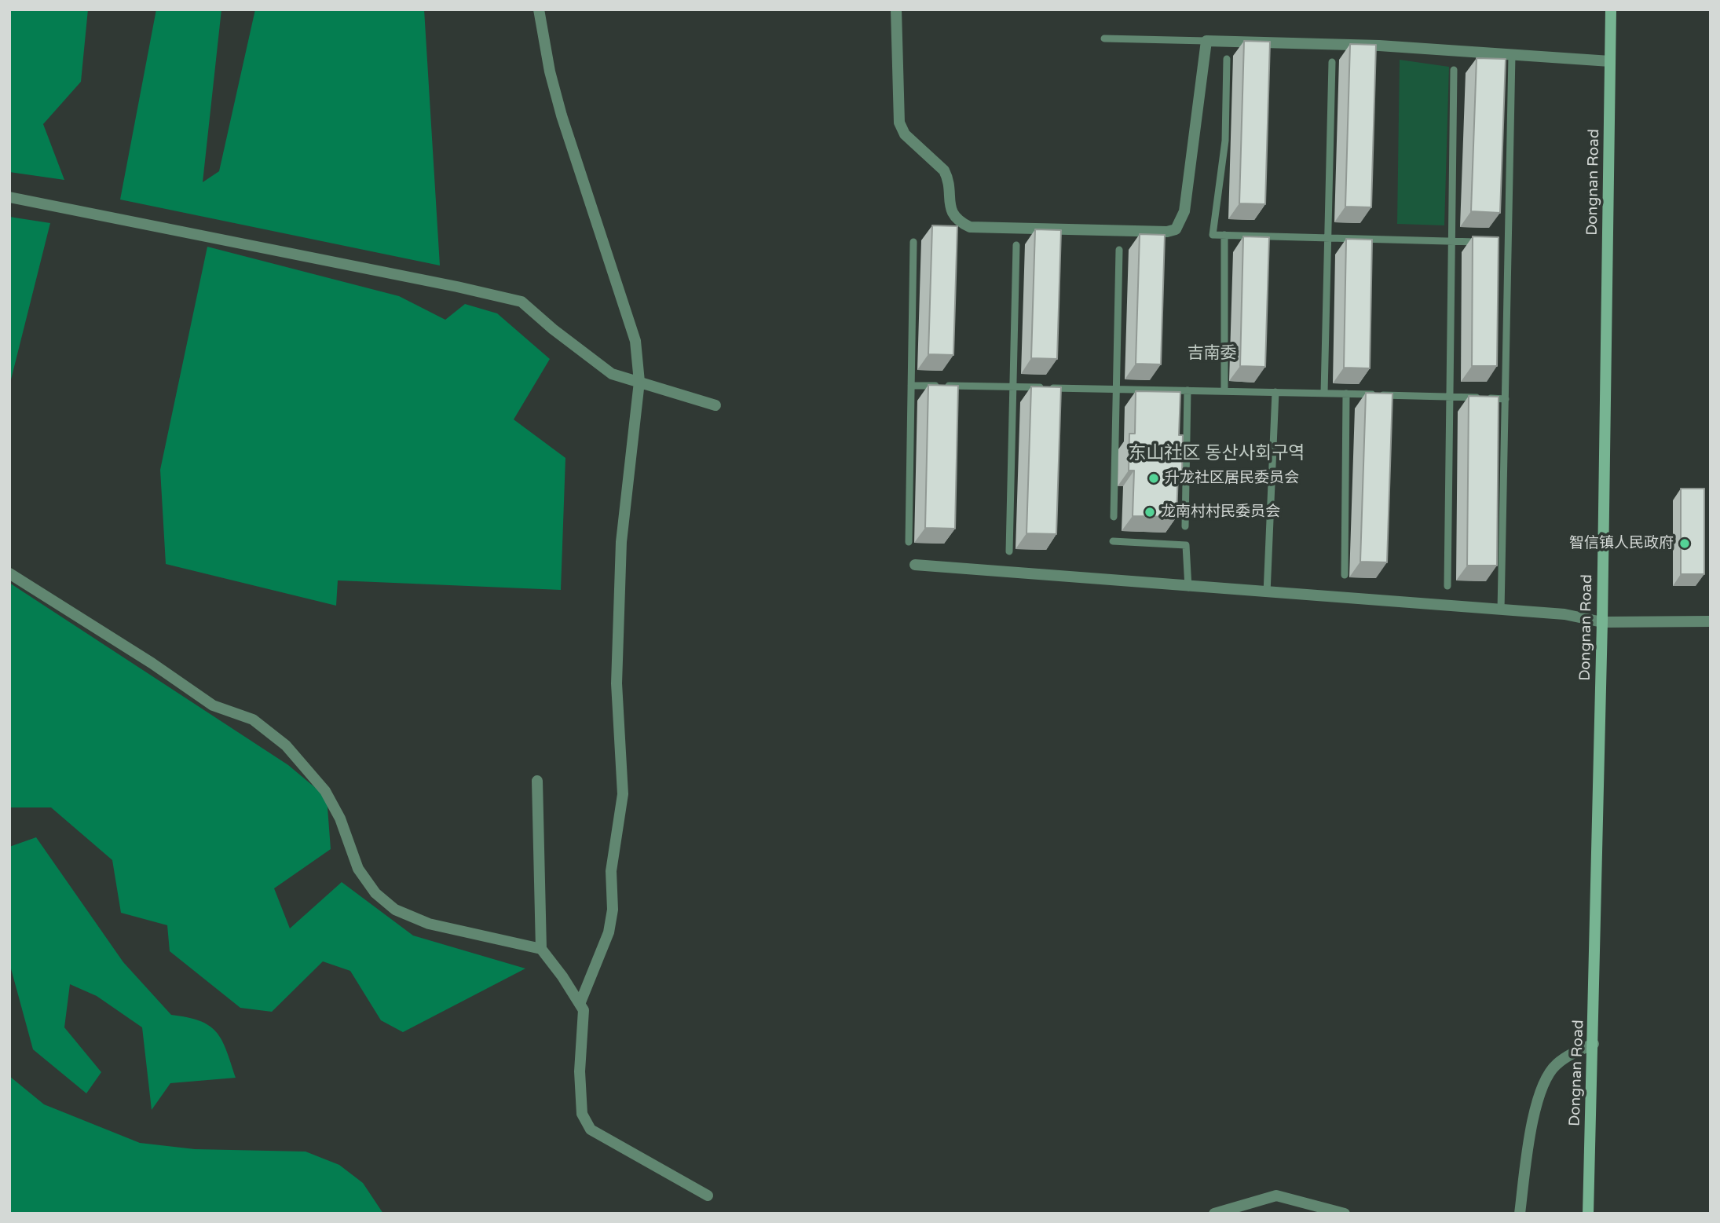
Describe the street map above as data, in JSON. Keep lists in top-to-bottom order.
{
  "streets": {
    "main road": ["Dongnan Road"]
  },
  "districts": ["吉南委", "东山社区 동산사회구역"],
  "places": ["升龙社区居民委员会", "龙南村村民委员会", "智信镇人民政府"]
}
